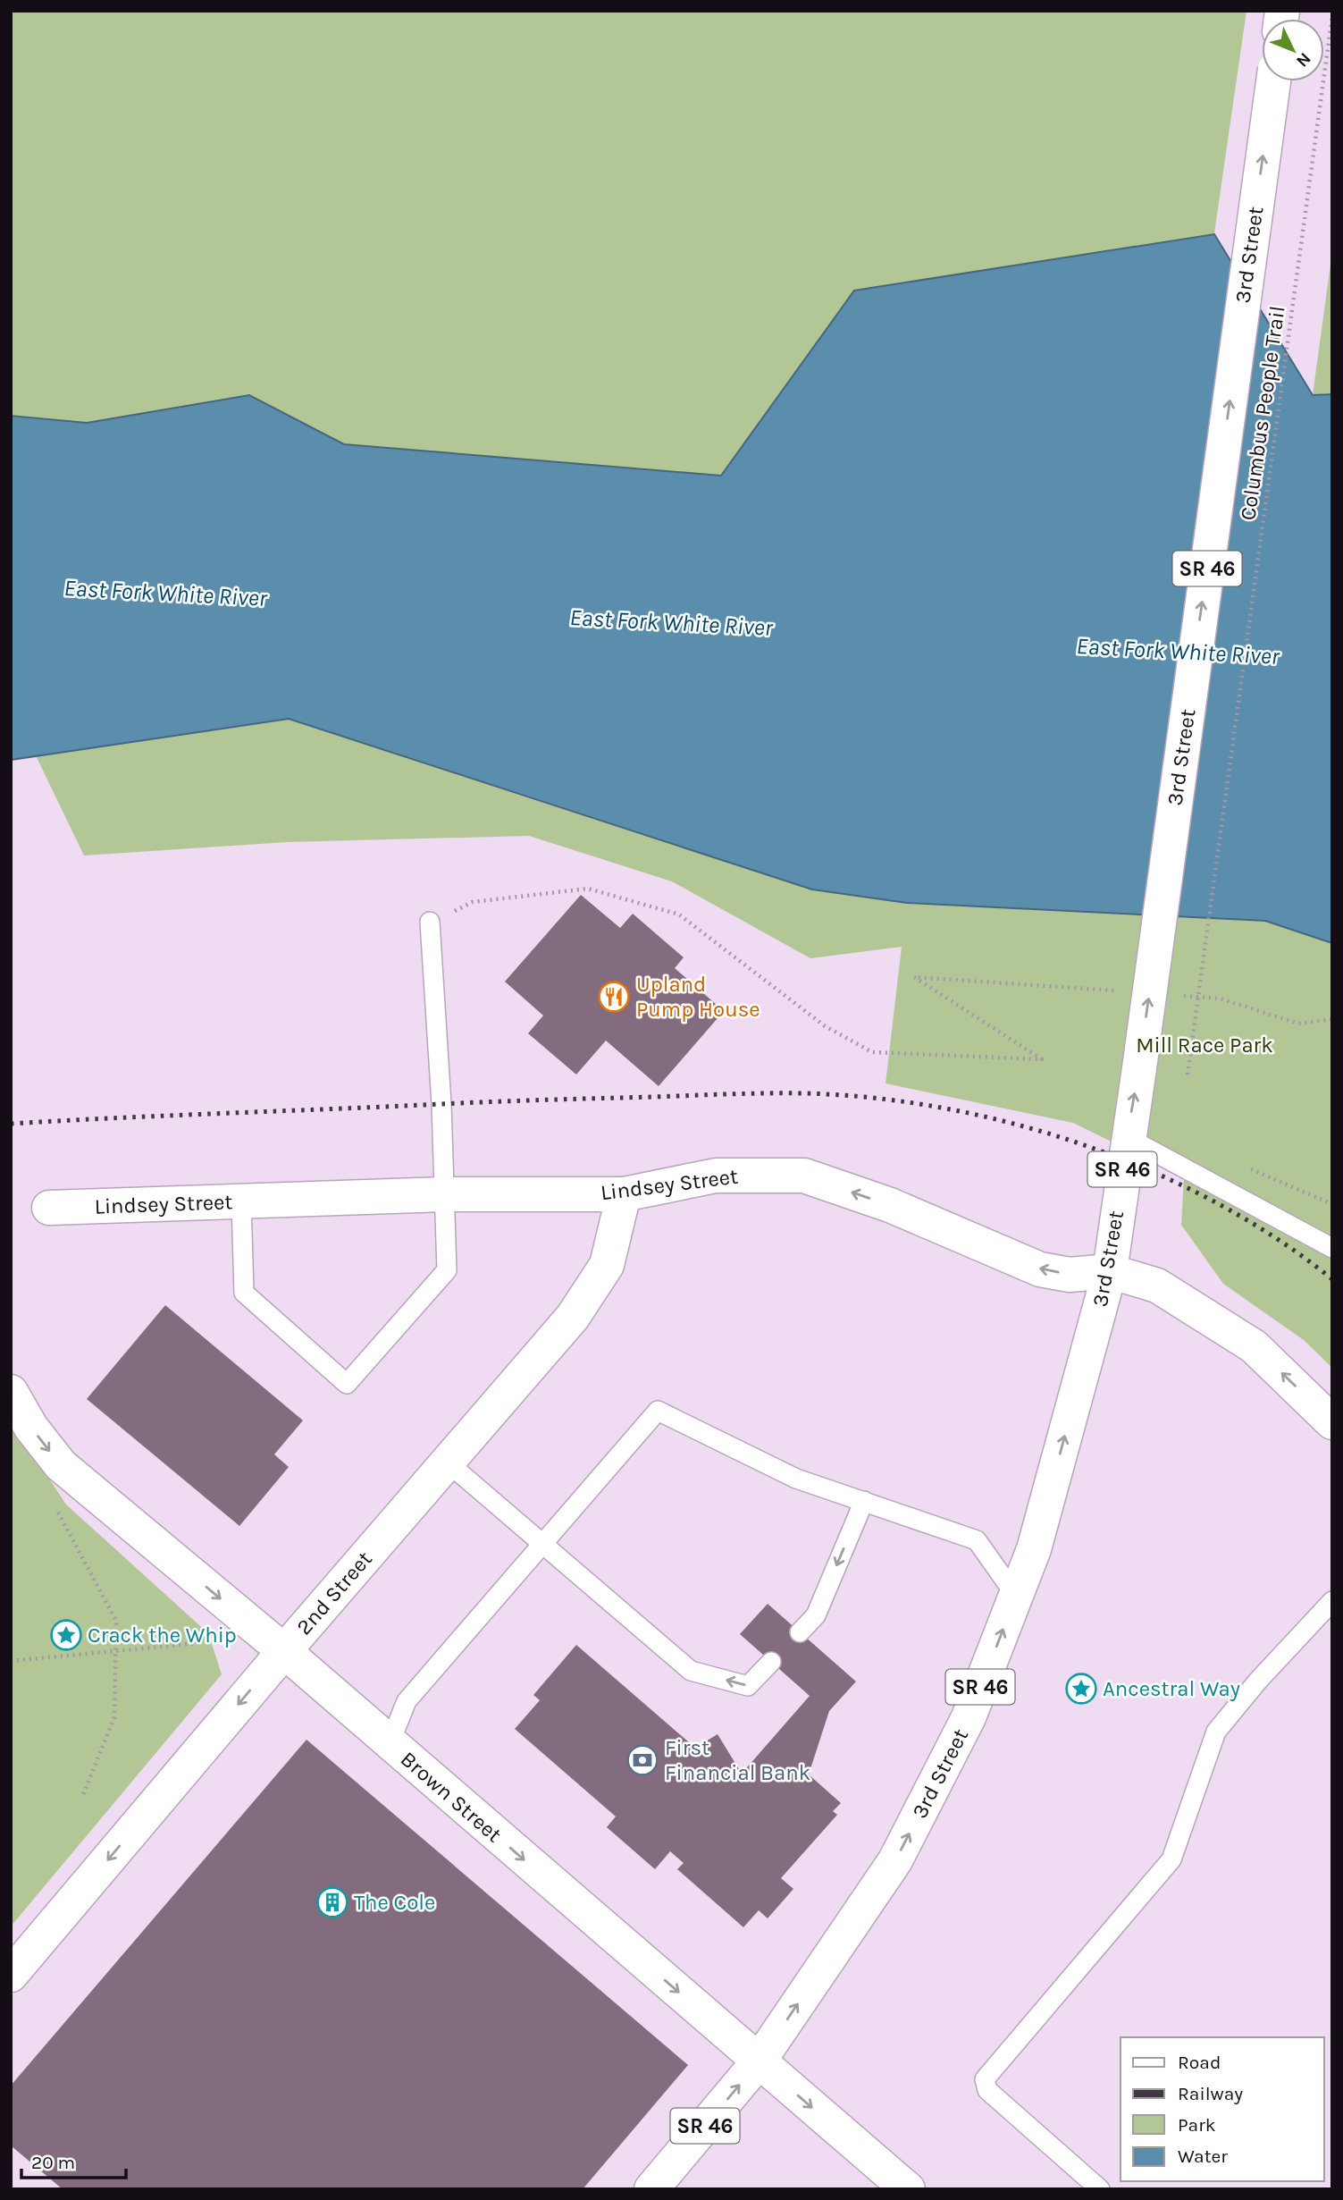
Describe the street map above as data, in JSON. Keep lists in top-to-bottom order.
{
  "streets": {
    "main road": [
      "3rd Street",
      "SR 46",
      "Lindsey Street",
      "2nd Street",
      "Brown Street"
    ],
    "path": ["Columbus People Trail"]
  },
  "crossings": [
    ["3rd Street", "Lindsey Street"],
    ["3rd Street", "Brown Street"],
    ["Lindsey Street", "2nd Street"],
    ["2nd Street", "Brown Street"]
  ],
  "one_way": [
    "3rd Street",
    "Lindsey Street",
    "2nd Street",
    "Brown Street"
  ],
  "water": ["East Fork White River"],
  "parks": ["Mill Race Park"],
  "places": {
    "restaurant": ["Upland Pump House"],
    "place": ["Crack the Whip", "Ancestral Way"],
    "bank": ["First Financial Bank"],
    "building": ["The Cole"]
  },
  "legend": [
    "Road",
    "Railway",
    "Park",
    "Water"
  ],
  "scale_bar": "20 m",
  "north": "bottom right"
}
